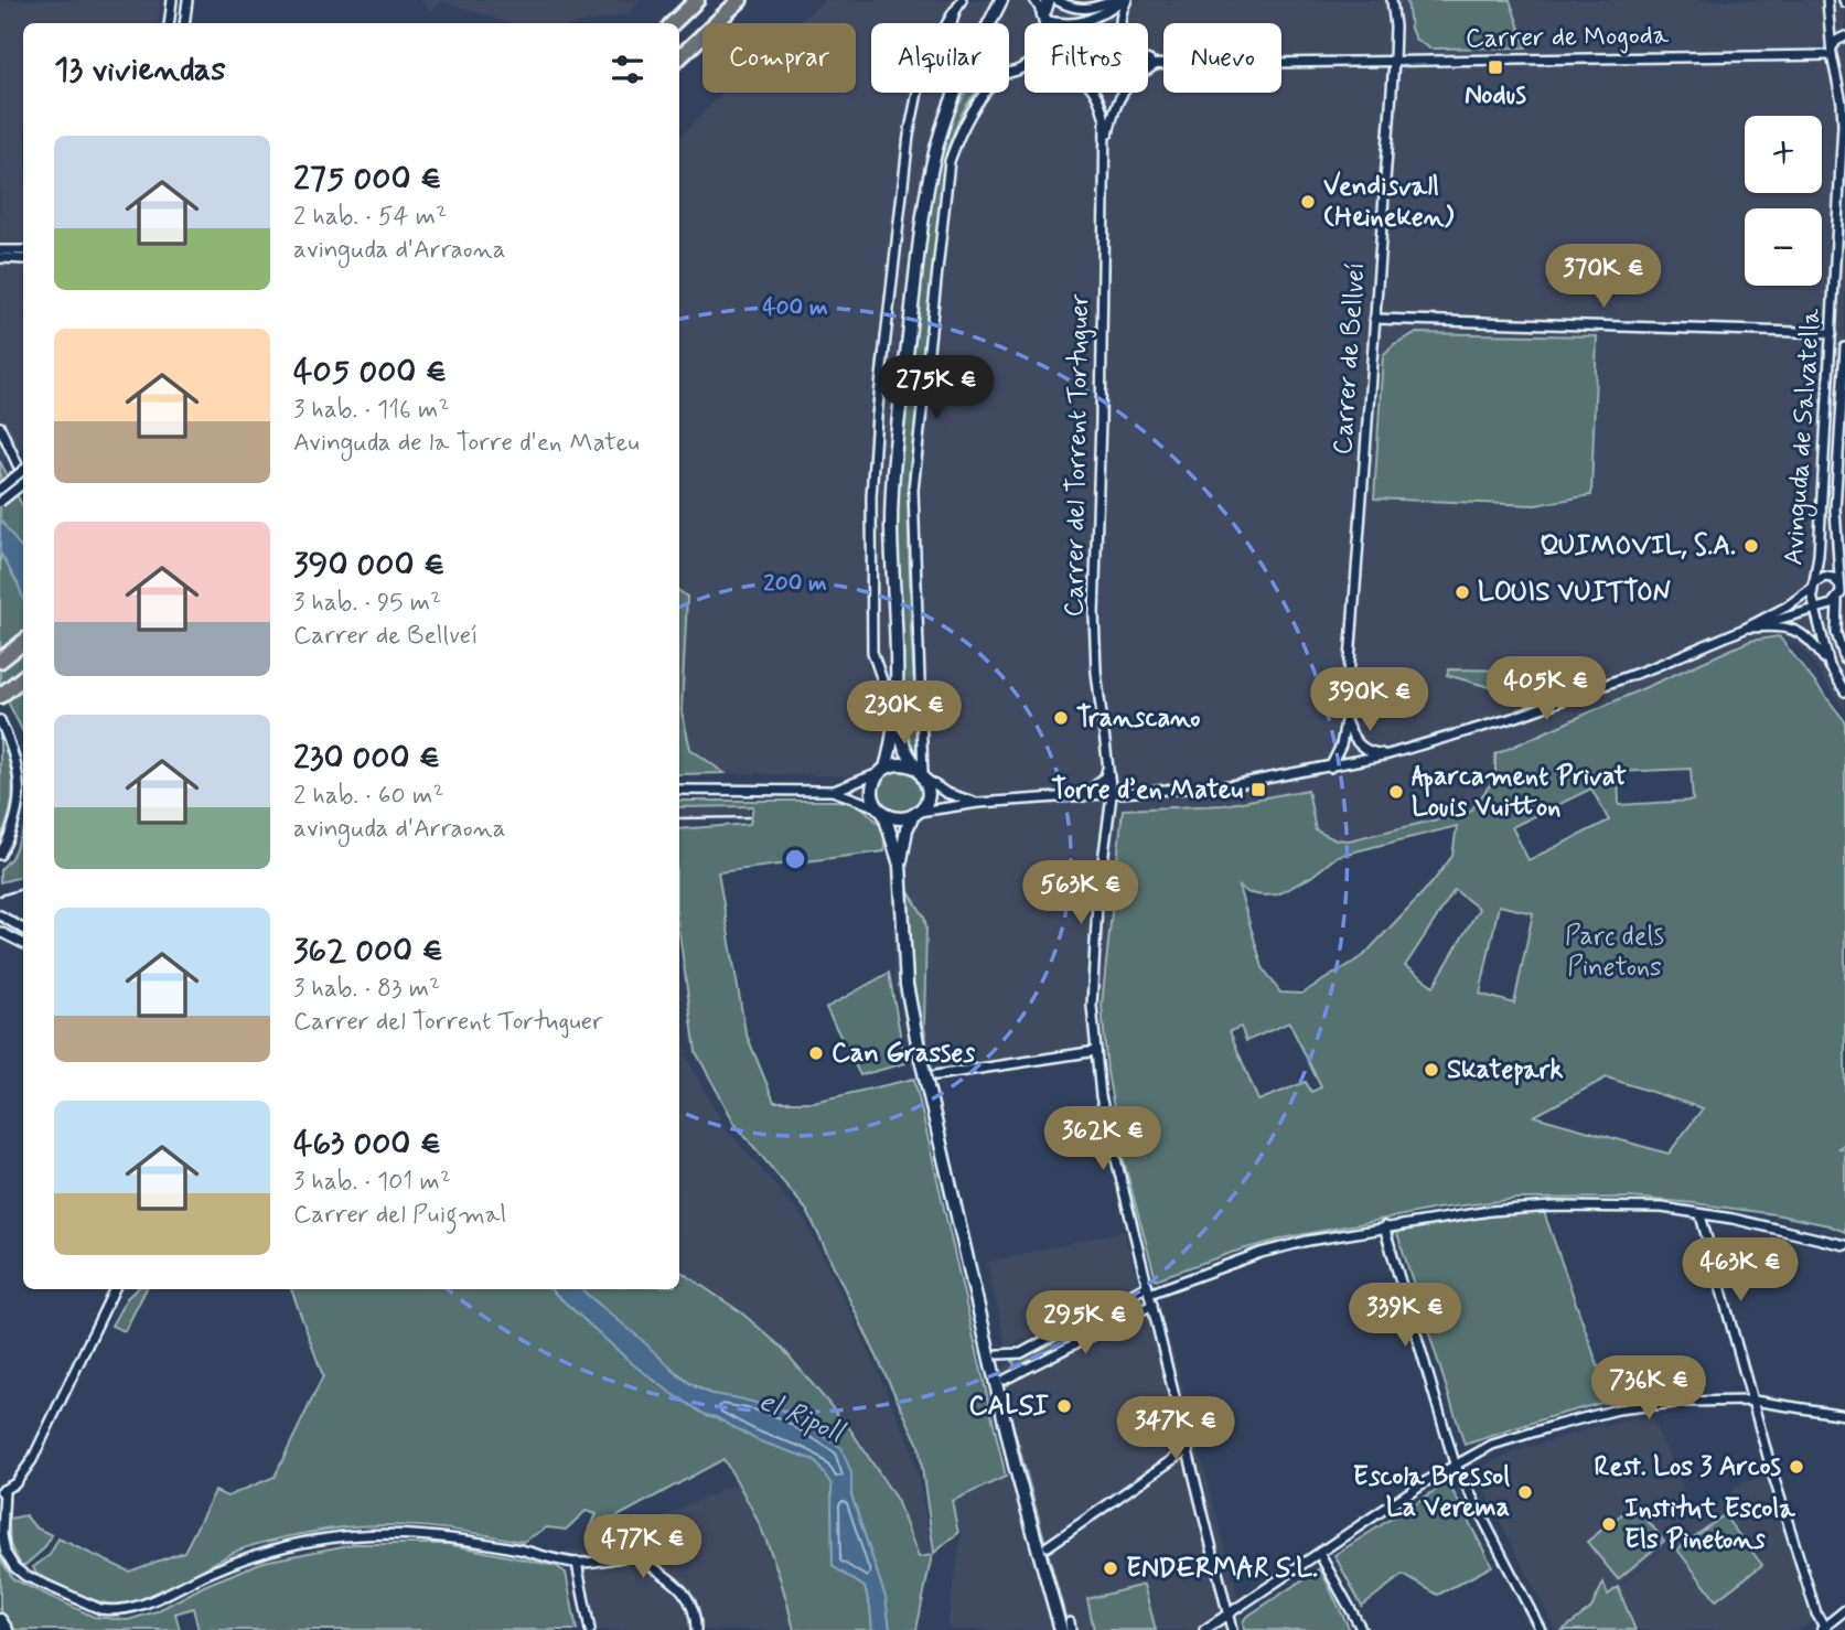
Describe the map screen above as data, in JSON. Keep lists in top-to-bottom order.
{
  "streets": {
    "street": [
      "Carrer de Mogoda",
      "Carrer de Bellveí",
      "Avinguda de Salvatella",
      "Carrer del Torrent Tortuguer"
    ]
  },
  "crossings": [
    ["Carrer de Mogoda", "Carrer de Bellveí"],
    ["Carrer de Mogoda", "Avinguda de Salvatella"],
    ["Carrer de Mogoda", "Carrer del Torrent Tortuguer"]
  ],
  "water": ["el Ripoll"],
  "parks": ["Parc dels Pinetons"],
  "places": {
    "transit": ["Nodus", "Torre d’en Mateu"],
    "other": [
      "Vendisvall (Heineken)",
      "QUIMOVIL, S.A.",
      "LOUIS VUITTON",
      "Transcano",
      "Aparcament Privat Louis Vuitton",
      "Can Grasses",
      "Skatepark",
      "CALSI",
      "Rest. Los 3 Arcos",
      "Escola Bressol La Verema",
      "Institut Escola Els Pinetons",
      "ENDERMAR S.L."
    ]
  },
  "page": {
    "chip": [
      "Comprar",
      "Alquilar",
      "Filtros",
      "Nuevo"
    ],
    "heading": "13 viviendas",
    "map_buttons": ["+", "−"],
    "list": [
      {
        "name": "275 000 €",
        "note": "2 hab. · 54 m² · avinguda d'Arraona"
      },
      {
        "name": "405 000 €",
        "note": "3 hab. · 116 m² · Avinguda de la Torre d'en Mateu"
      },
      {
        "name": "390 000 €",
        "note": "3 hab. · 95 m² · Carrer de Bellveí"
      },
      {
        "name": "230 000 €",
        "note": "2 hab. · 60 m² · avinguda d'Arraona"
      },
      {
        "name": "362 000 €",
        "note": "3 hab. · 83 m² · Carrer del Torrent Tortuguer"
      },
      {
        "name": "463 000 €",
        "note": "3 hab. · 101 m² · Carrer del Puigmal"
      }
    ],
    "price": [
      "370K €",
      "275K €",
      "405K €",
      "390K €",
      "230K €",
      "563K €",
      "362K €",
      "463K €",
      "339K €",
      "295K €",
      "736K €",
      "347K €",
      "477K €"
    ]
  },
  "rings": ["400 m", "200 m"]
}
